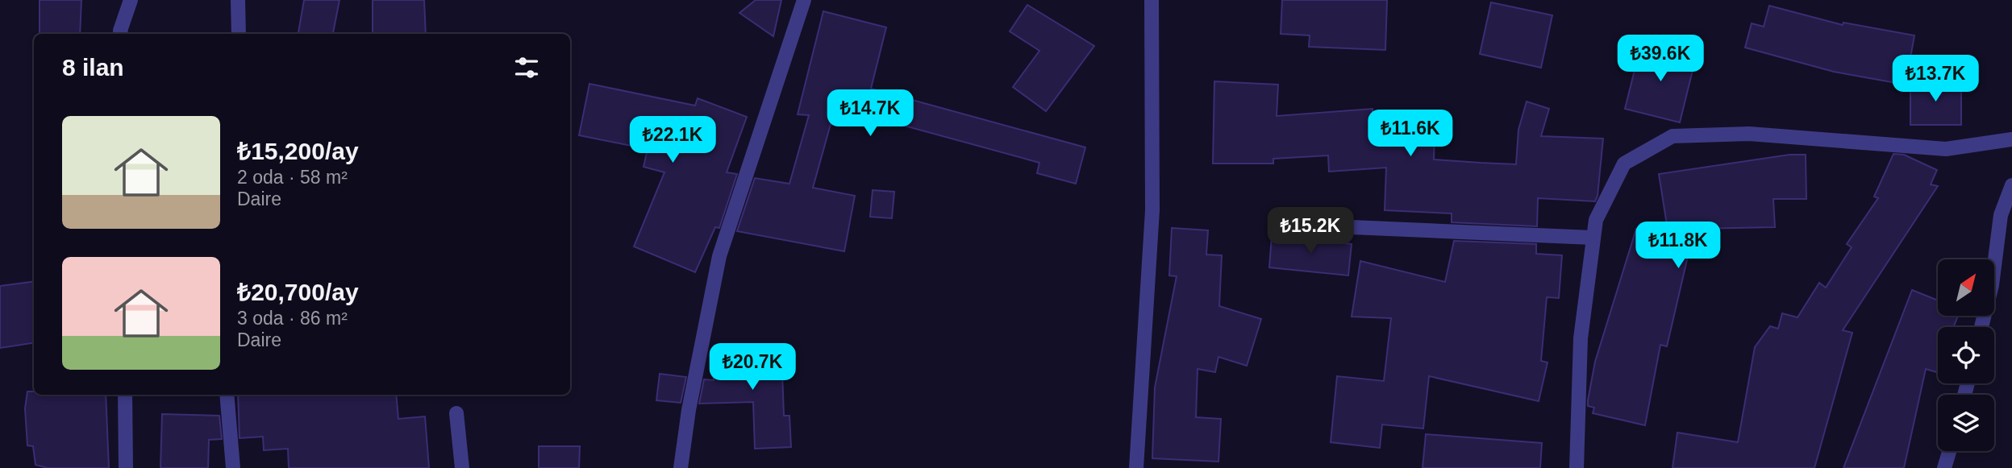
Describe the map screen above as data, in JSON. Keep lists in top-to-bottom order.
{
  "north": "top right",
  "page": {
    "heading": "8 ilan",
    "price": [
      "₺39.6K",
      "₺13.7K",
      "₺14.7K",
      "₺11.6K",
      "₺22.1K",
      "₺15.2K",
      "₺11.8K",
      "₺20.7K"
    ],
    "list": [
      {
        "name": "₺15,200/ay",
        "note": "2 oda · 58 m² · Daire"
      },
      {
        "name": "₺20,700/ay",
        "note": "3 oda · 86 m² · Daire"
      }
    ]
  }
}
